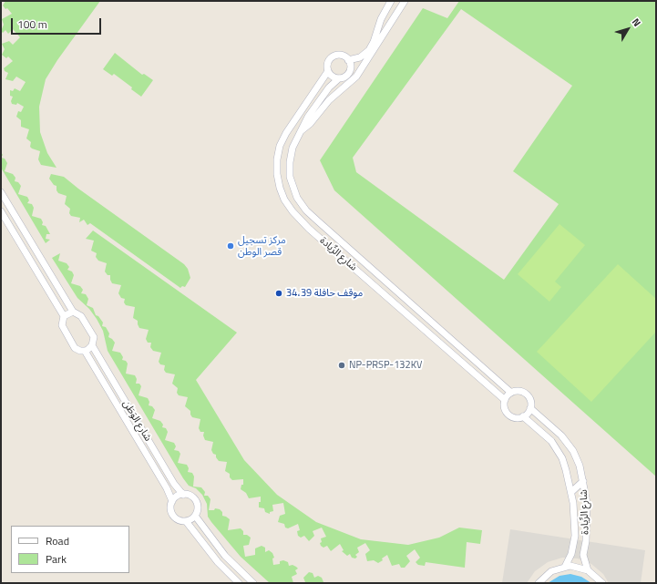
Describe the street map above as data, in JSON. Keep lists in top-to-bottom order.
{
  "streets": {
    "street": ["شارع الرِّيادة", "شارع الوَطَن"]
  },
  "places": ["مركز تسجيل قصر الوطن", "موقف حافلة 34،39", "NP-PRSP-132KV"],
  "legend": ["Road", "Park"],
  "scale_bar": "100 m",
  "north": "top right"
}
